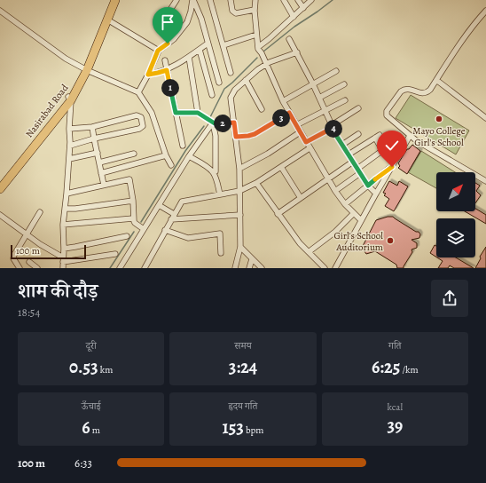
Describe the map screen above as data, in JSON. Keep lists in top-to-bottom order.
{
  "streets": {
    "highway": ["Nasirabad Road"]
  },
  "places": ["Mayo College Girl's School", "Girl's School Auditorium"],
  "scale_bar": "100 m",
  "north": "top right",
  "page": {
    "pins": [
      "1",
      "3",
      "2",
      "4"
    ],
    "scale": "100 m",
    "heading": ["शाम की दौड़", "18:54"],
    "stats": [
      ["दूरी", "0.53 km"],
      ["समय", "3:24"],
      ["गति", "6:25 /km"],
      ["ऊँचाई", "6 m"],
      ["हृदय गति", "153 bpm"],
      ["kcal", "39"]
    ],
    "list": [
      {
        "name": "100 m",
        "note": "6:33"
      }
    ]
  }
}
